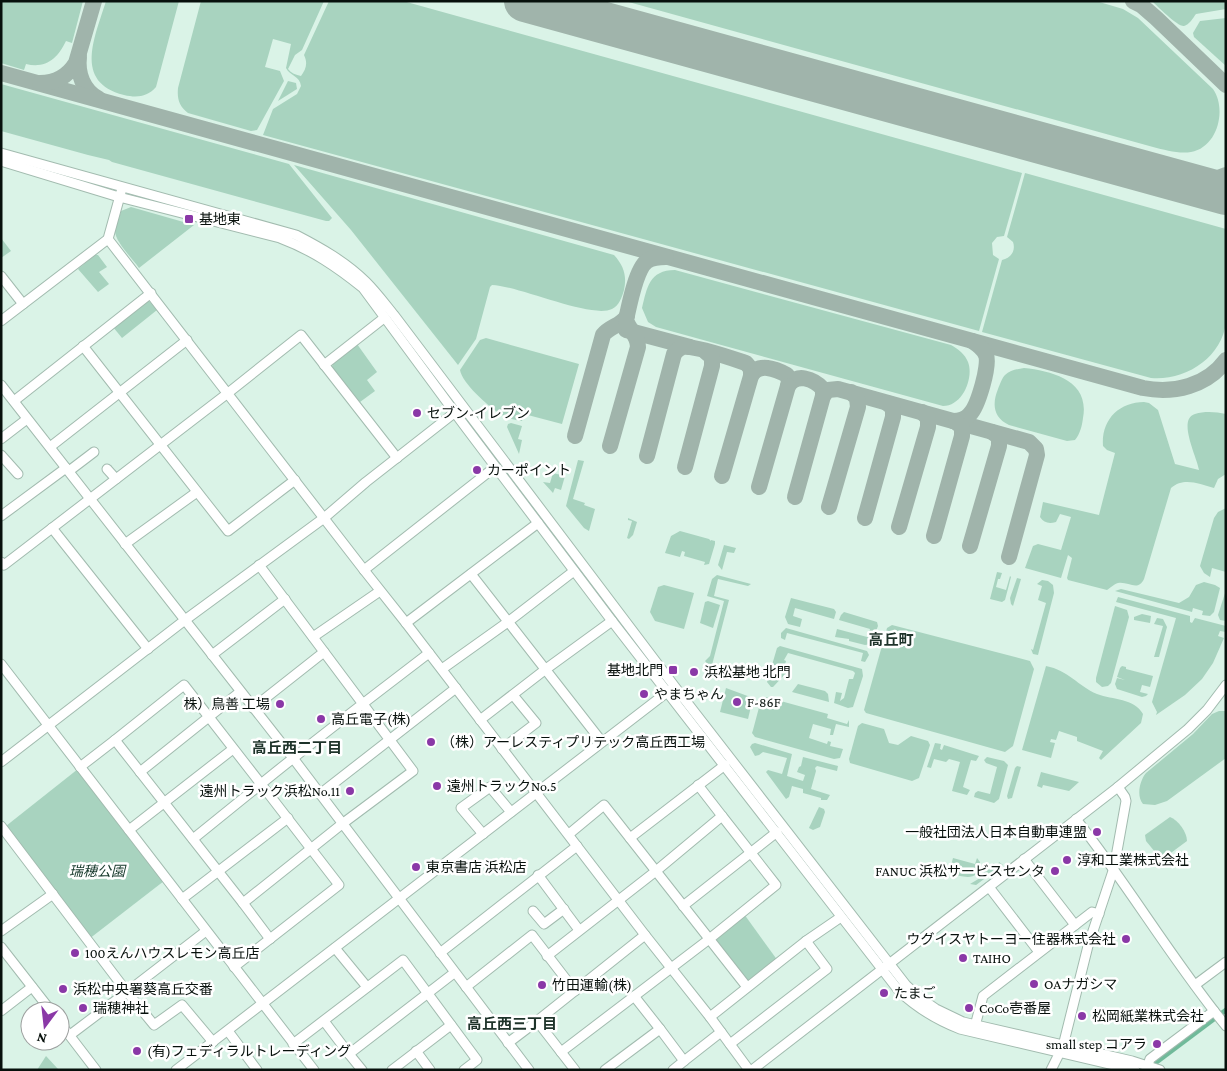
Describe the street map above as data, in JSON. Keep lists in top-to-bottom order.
{
  "districts": ["高丘町", "高丘西二丁目", "高丘西三丁目"],
  "parks": ["瑞穂公園"],
  "places": {
    "transit": ["基地東", "基地北門"],
    "other": [
      "セブン-イレブン",
      "カーポイント",
      "浜松基地 北門",
      "やまちゃん",
      "F-86F",
      "株）鳥善 工場",
      "高丘電子(株)",
      "（株）アーレスティプリテック高丘西工場",
      "遠州トラックNo.5",
      "遠州トラック浜松No.11",
      "一般社団法人日本自動車連盟",
      "淳和工業株式会社",
      "東京書店 浜松店",
      "FANUC 浜松サービスセンタ",
      "ウグイスヤトーヨー住器株式会社",
      "100えんハウスレモン高丘店",
      "TAIHO",
      "OAナガシマ",
      "竹田運輸(株)",
      "浜松中央署葵高丘交番",
      "たまご",
      "瑞穂神社",
      "CoCo壱番屋",
      "松岡紙業株式会社",
      "small step コアラ",
      "(有)フェディラルトレーディング"
    ]
  },
  "north": "bottom"
}
